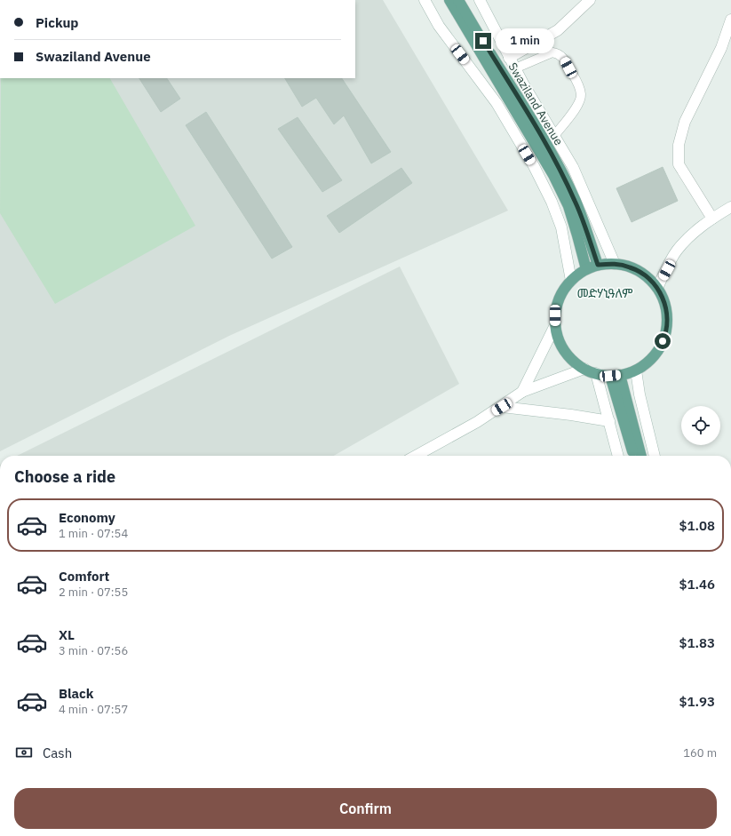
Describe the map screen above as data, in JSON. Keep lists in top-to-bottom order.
{
  "streets": {
    "main road": ["Swaziland Avenue"]
  },
  "districts": ["መድሃኒዓለም"],
  "page": {
    "banner": ["Pickup", "Swaziland Avenue"],
    "bubble": "1 min",
    "heading": "Choose a ride",
    "list": [
      {
        "name": "Economy",
        "note": "1 min · 07:54",
        "value": "$1.08"
      },
      {
        "name": "Comfort",
        "note": "2 min · 07:55",
        "value": "$1.46"
      },
      {
        "name": "XL",
        "note": "3 min · 07:56",
        "value": "$1.83"
      },
      {
        "name": "Black",
        "note": "4 min · 07:57",
        "value": "$1.93"
      }
    ],
    "pay": ["Cash", "160 m"],
    "buttons": "Confirm"
  }
}
